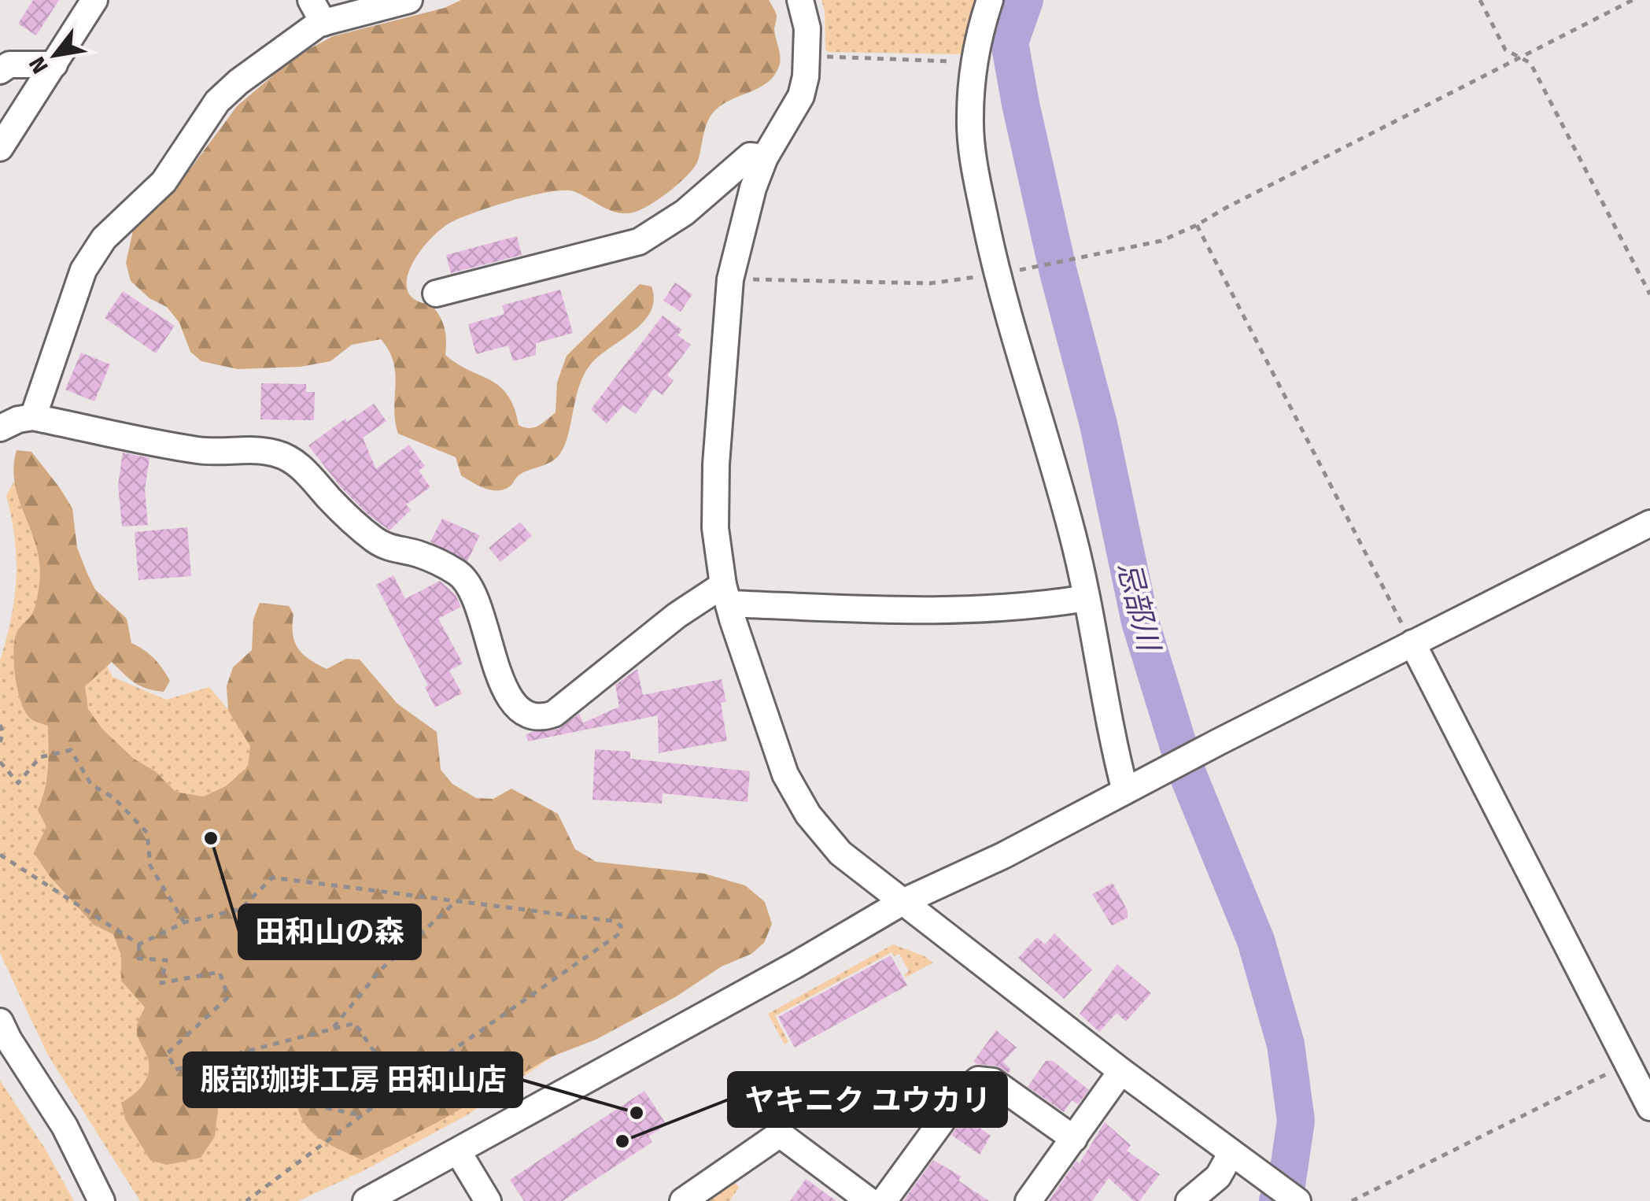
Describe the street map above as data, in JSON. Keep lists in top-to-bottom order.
{
  "water": ["忌部川"],
  "places": ["田和山の森", "服部珈琲工房 田和山店", "ヤキニク ユウカリ"],
  "north": "bottom left"
}
